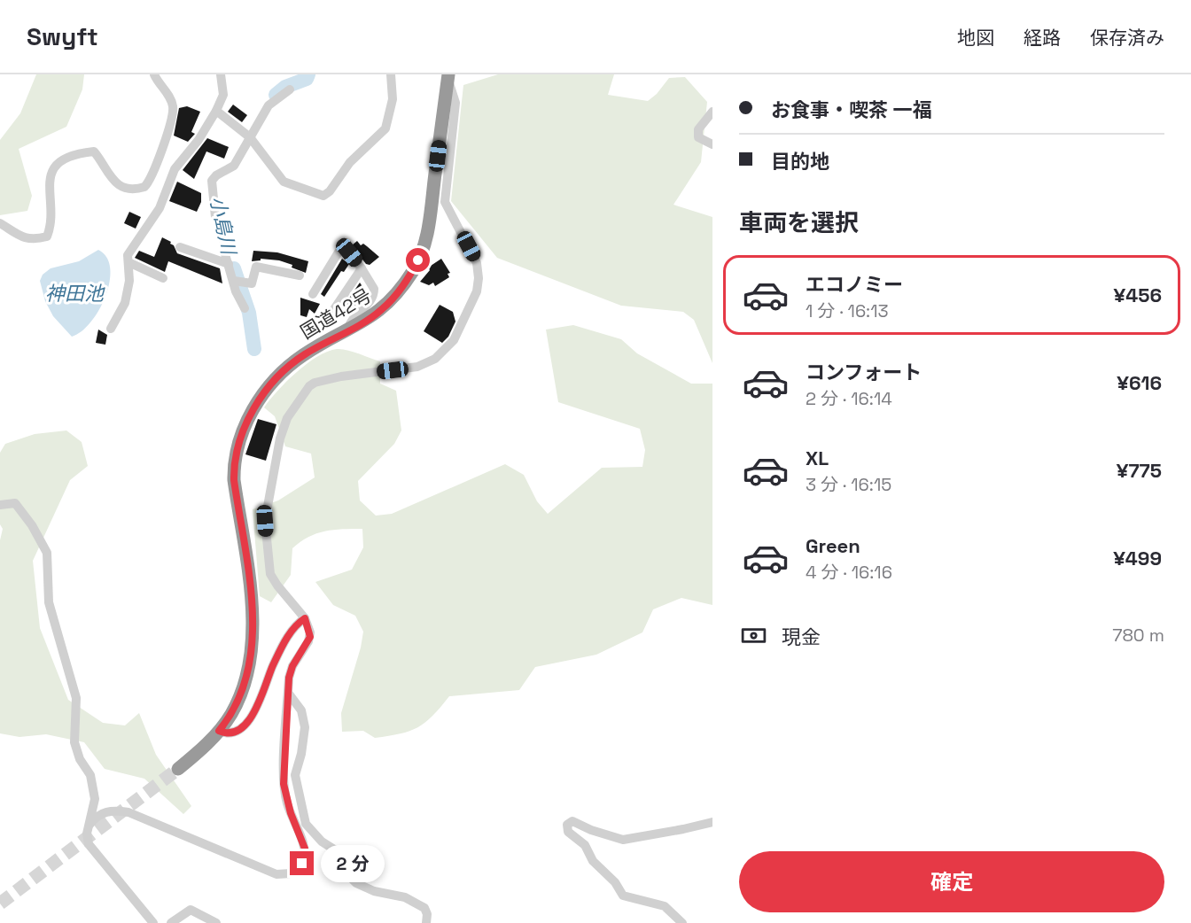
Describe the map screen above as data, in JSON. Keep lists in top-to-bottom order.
{
  "streets": {
    "highway": ["国道42号"]
  },
  "water": ["小島川", "神田池"],
  "page": {
    "header": "Swyft",
    "nav": ["地図", "経路", "保存済み"],
    "banner": ["お食事・喫茶 一福", "目的地"],
    "heading": "車両を選択",
    "list": [
      {
        "name": "エコノミー",
        "note": "1 分 · 16:13",
        "value": "¥456"
      },
      {
        "name": "コンフォート",
        "note": "2 分 · 16:14",
        "value": "¥616"
      },
      {
        "name": "XL",
        "note": "3 分 · 16:15",
        "value": "¥775"
      },
      {
        "name": "Green",
        "note": "4 分 · 16:16",
        "value": "¥499"
      }
    ],
    "pay": ["現金", "780 m"],
    "buttons": "確定",
    "bubble": "2 分"
  }
}
